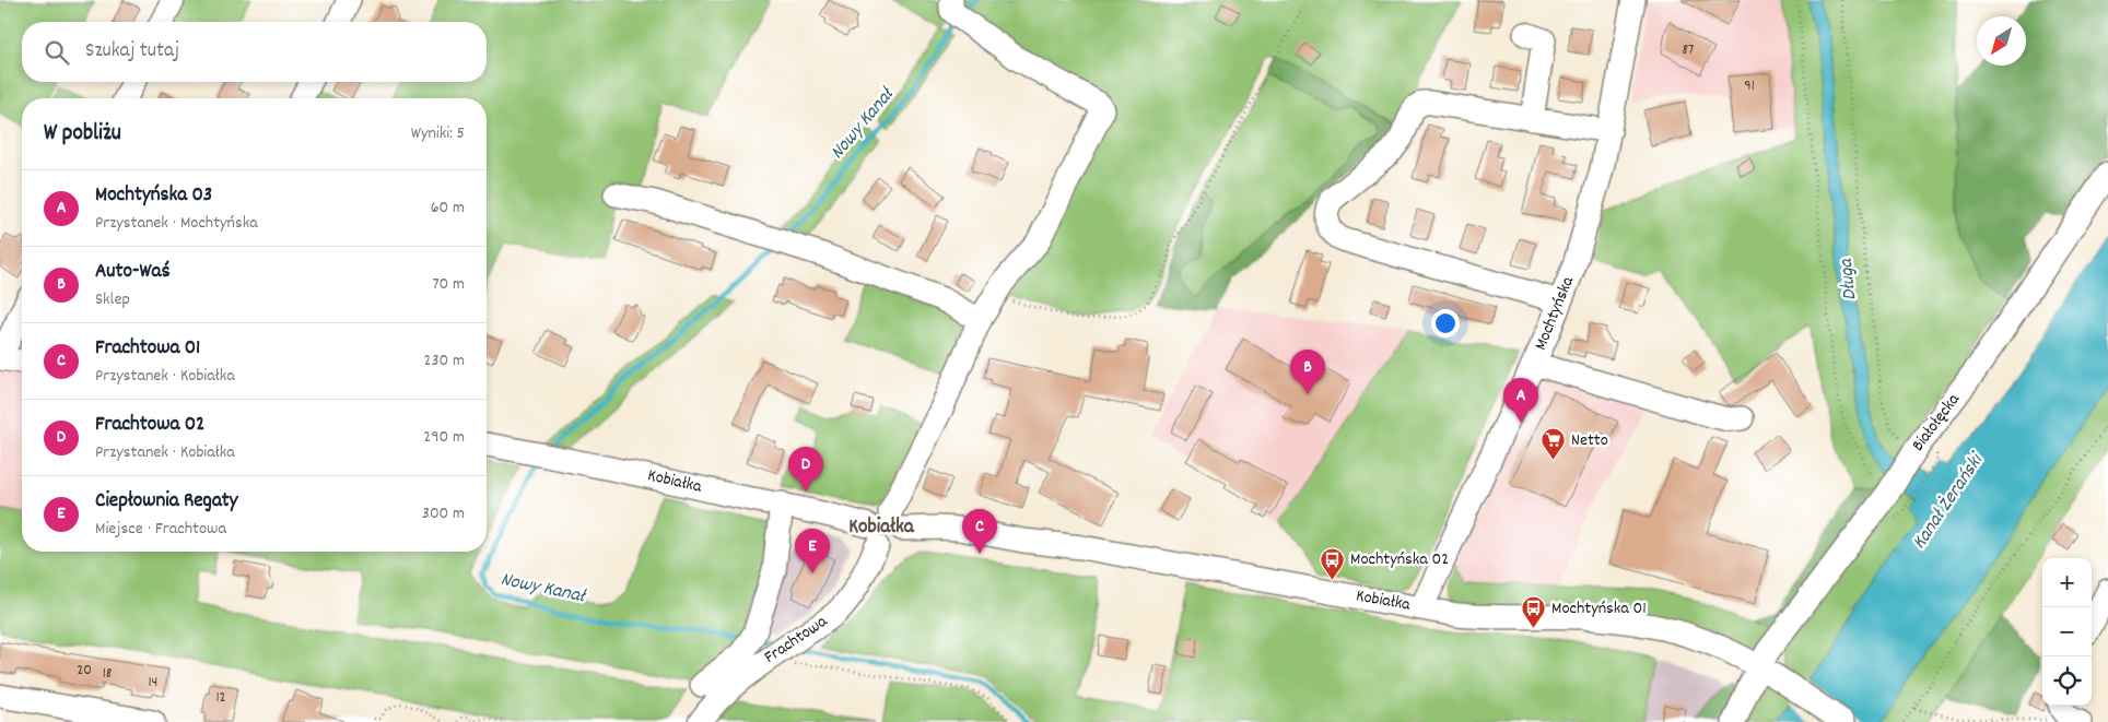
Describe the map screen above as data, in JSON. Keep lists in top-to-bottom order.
{
  "streets": {
    "street": [
      "Mochtyńska",
      "Białołęcka",
      "Kobiałka",
      "Frachtowa"
    ]
  },
  "crossings": [
    ["Mochtyńska", "Kobiałka"],
    ["Białołęcka", "Kobiałka"],
    ["Kobiałka", "Frachtowa"]
  ],
  "districts": ["Kobiałka"],
  "water": ["Nowy Kanał", "Długa", "Kanał Żerański"],
  "places": {
    "supermarket": ["Netto"],
    "bus stop": ["Mochtyńska 02", "Mochtyńska 01"]
  },
  "house_numbers": [
    "87",
    "91",
    "20",
    "18",
    "14",
    "12"
  ],
  "north": "bottom left",
  "page": {
    "search": "Szukaj tutaj",
    "heading": ["W pobliżu", "Wyniki: 5"],
    "list": [
      {
        "mark": "A",
        "name": "Mochtyńska 03",
        "note": "Przystanek · Mochtyńska",
        "value": "60 m"
      },
      {
        "mark": "B",
        "name": "Auto-Waś",
        "note": "Sklep",
        "value": "70 m"
      },
      {
        "mark": "C",
        "name": "Frachtowa 01",
        "note": "Przystanek · Kobiałka",
        "value": "230 m"
      },
      {
        "mark": "D",
        "name": "Frachtowa 02",
        "note": "Przystanek · Kobiałka",
        "value": "290 m"
      },
      {
        "mark": "E",
        "name": "Ciepłownia Regaty",
        "note": "Miejsce · Frachtowa",
        "value": "300 m"
      }
    ],
    "pins": [
      "B",
      "A",
      "D",
      "C",
      "E"
    ],
    "map_buttons": ["+", "−"]
  }
}
